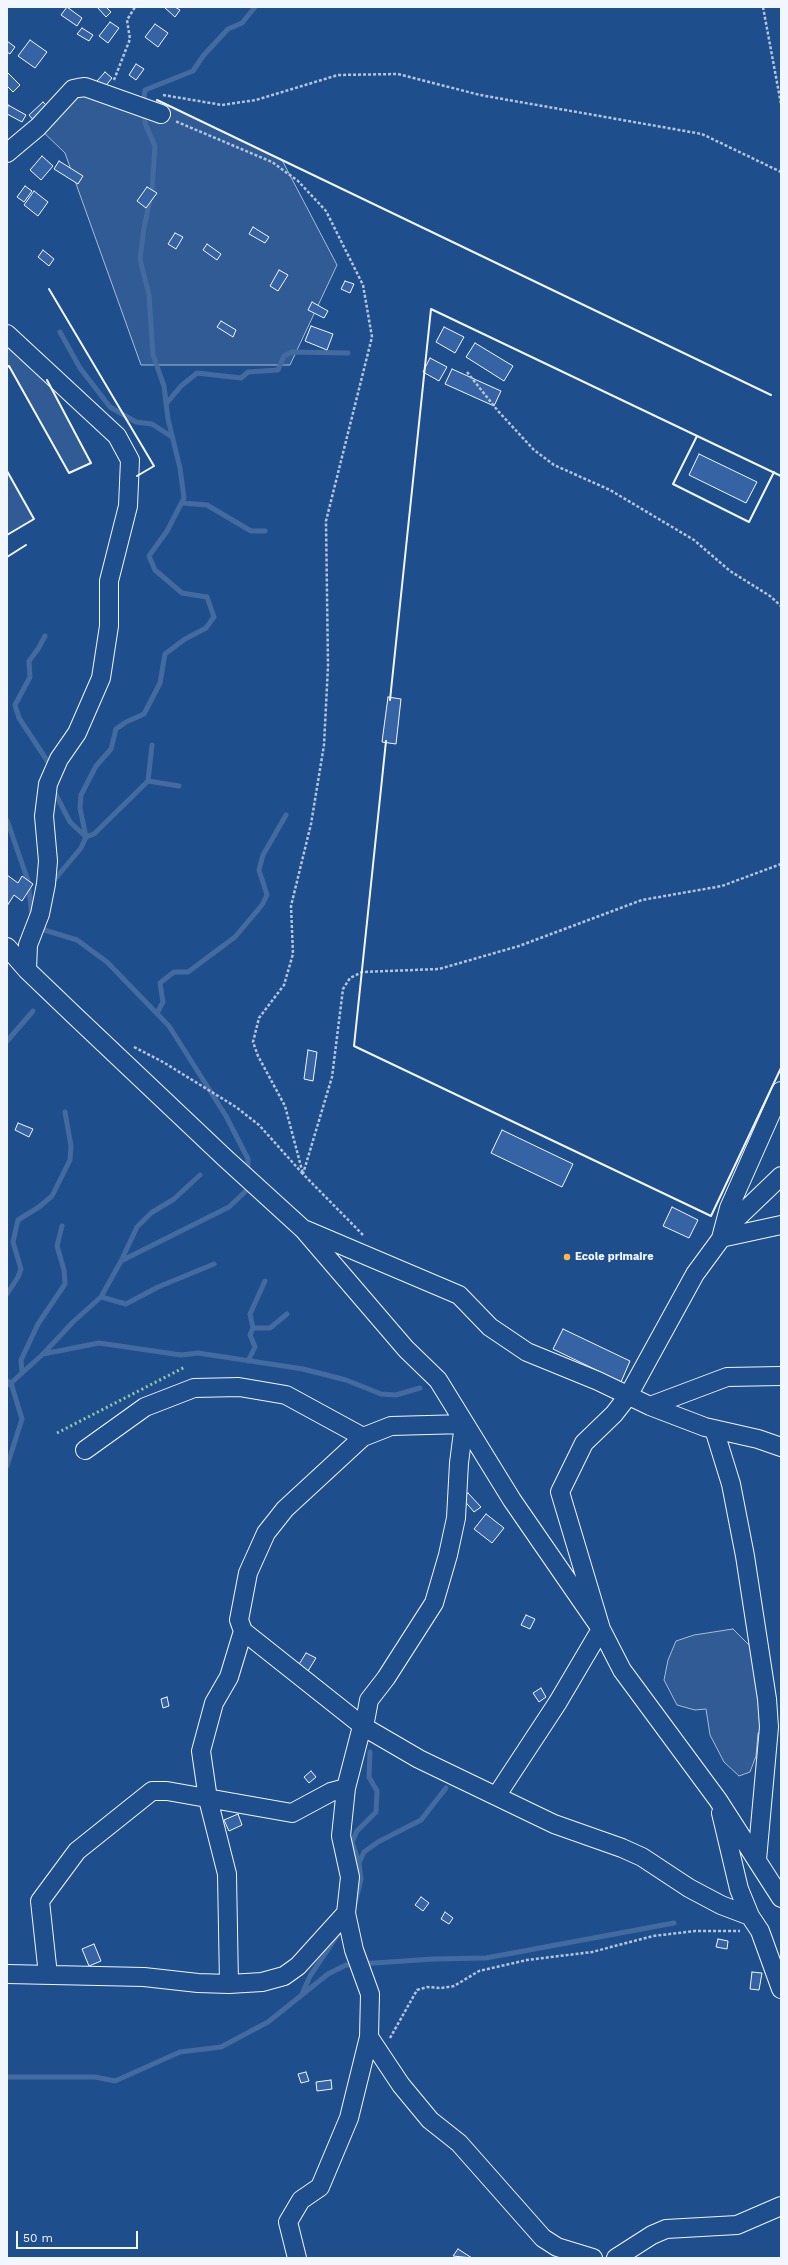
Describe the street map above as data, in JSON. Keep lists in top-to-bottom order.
{
  "places": ["Ecole primaire"],
  "scale_bar": "50 m"
}
